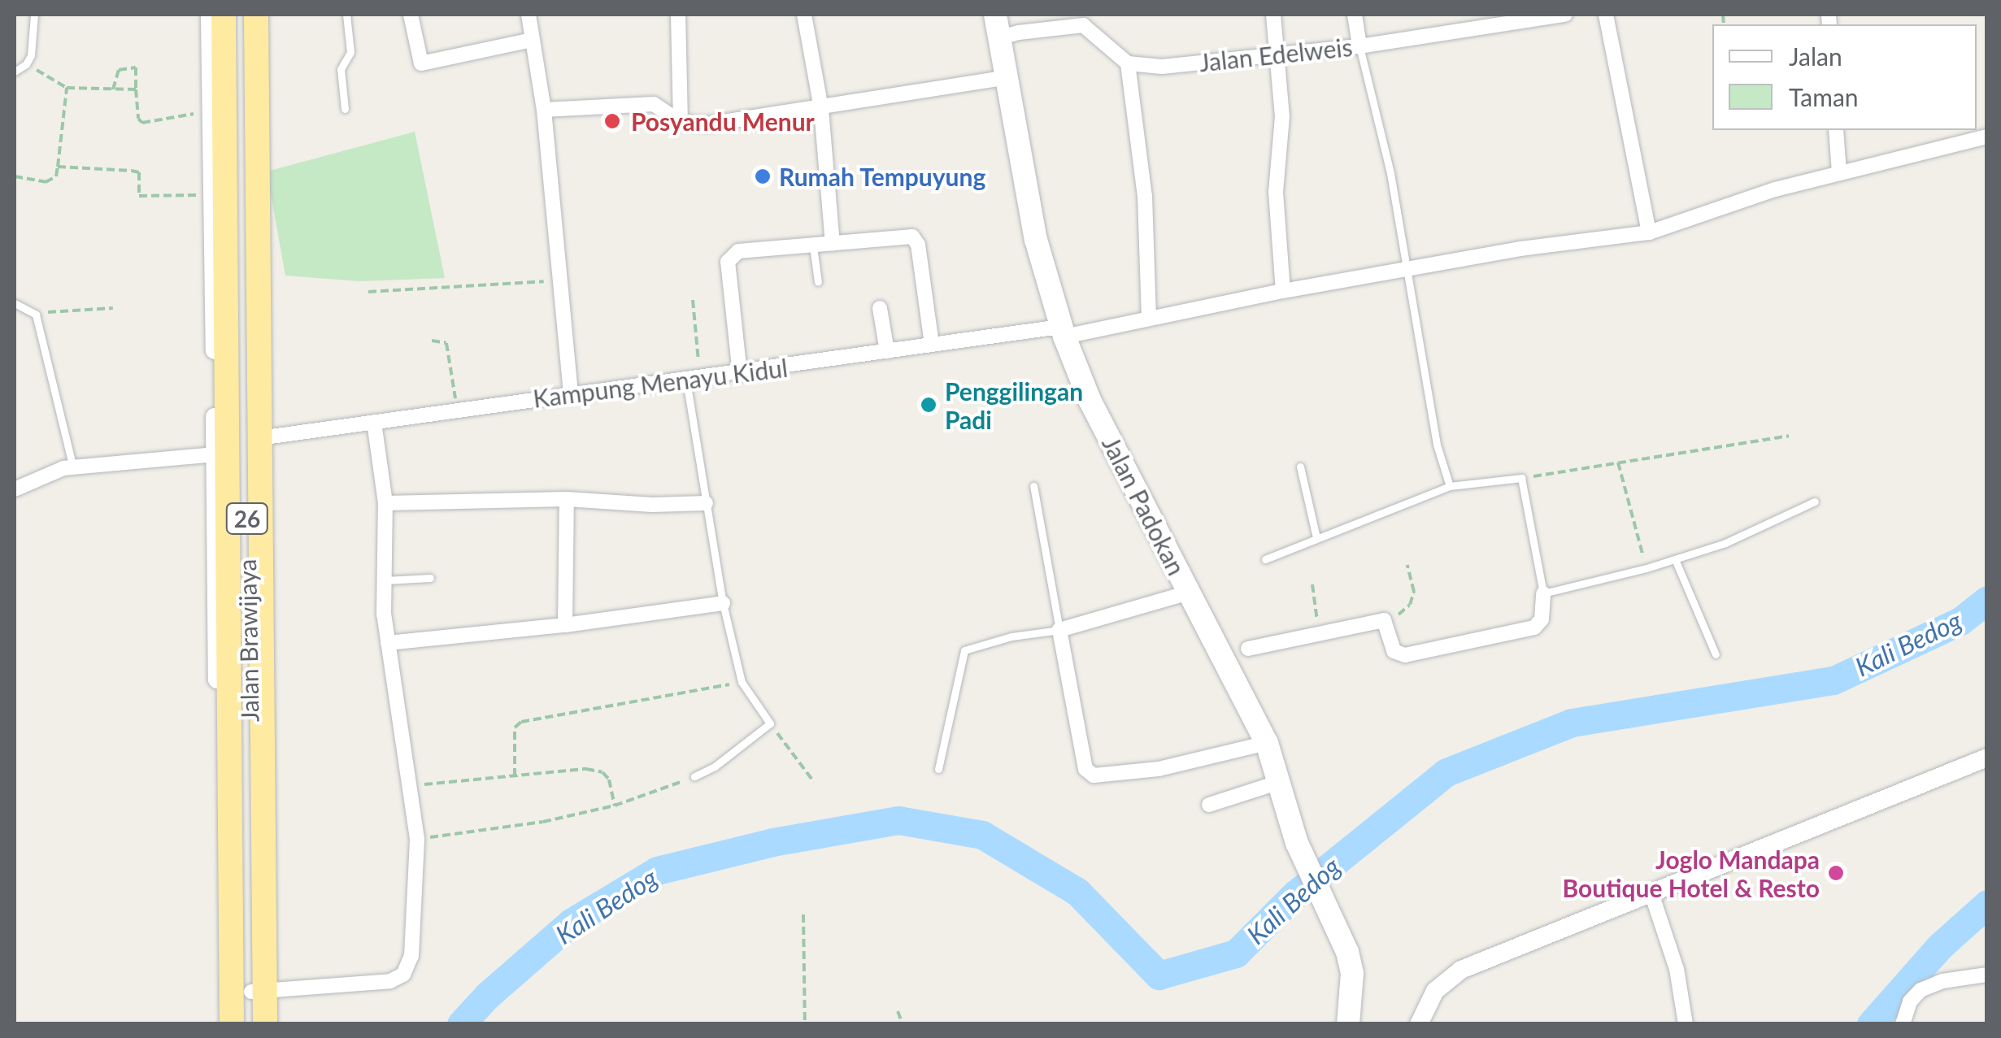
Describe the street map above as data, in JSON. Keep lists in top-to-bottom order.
{
  "streets": {
    "highway": ["26", "Jalan Brawijaya"],
    "main road": ["Jalan Padokan"],
    "street": ["Jalan Edelweis", "Kampung Menayu Kidul"]
  },
  "crossings": [
    ["Kampung Menayu Kidul", "Jalan Padokan"]
  ],
  "water": ["Kali Bedog"],
  "places": [
    "Posyandu Menur",
    "Rumah Tempuyung",
    "Penggilingan Padi",
    "Joglo Mandapa Boutique Hotel & Resto"
  ],
  "legend": ["Jalan", "Taman"]
}
